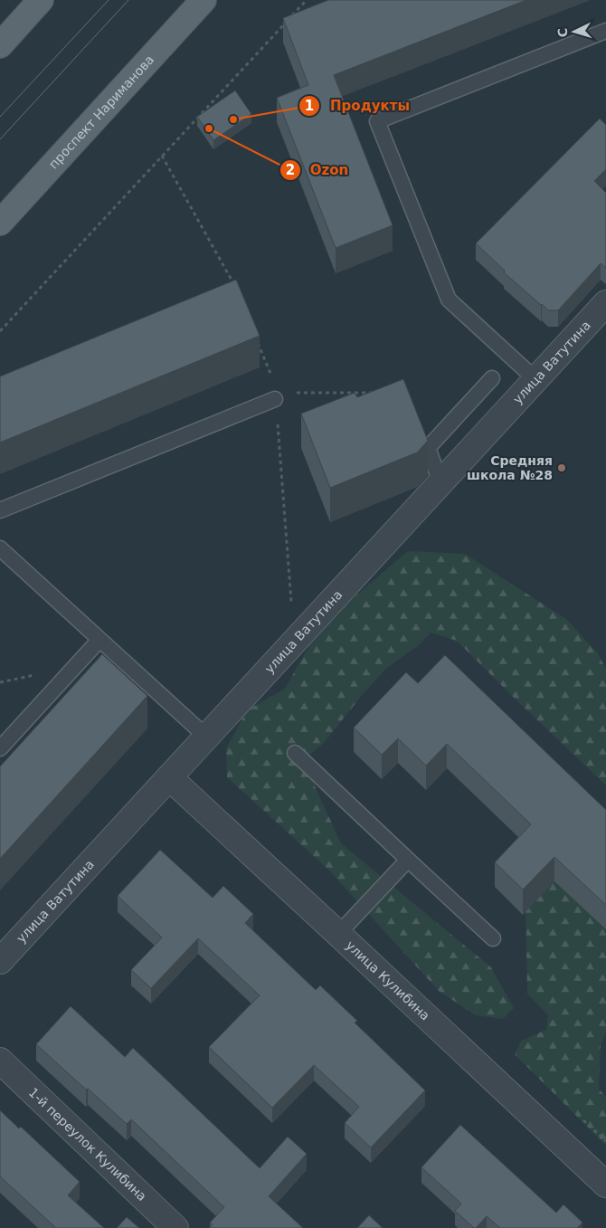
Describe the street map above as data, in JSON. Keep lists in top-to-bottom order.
{
  "streets": {
    "main road": ["проспект Нариманова"],
    "street": ["улица Ватутина", "улица Кулибина", "1-й переулок Кулибина"]
  },
  "crossings": [
    ["улица Ватутина", "улица Кулибина"]
  ],
  "places": ["Продукты", "Ozon", "Средняя школа №28"],
  "north": "left"
}
